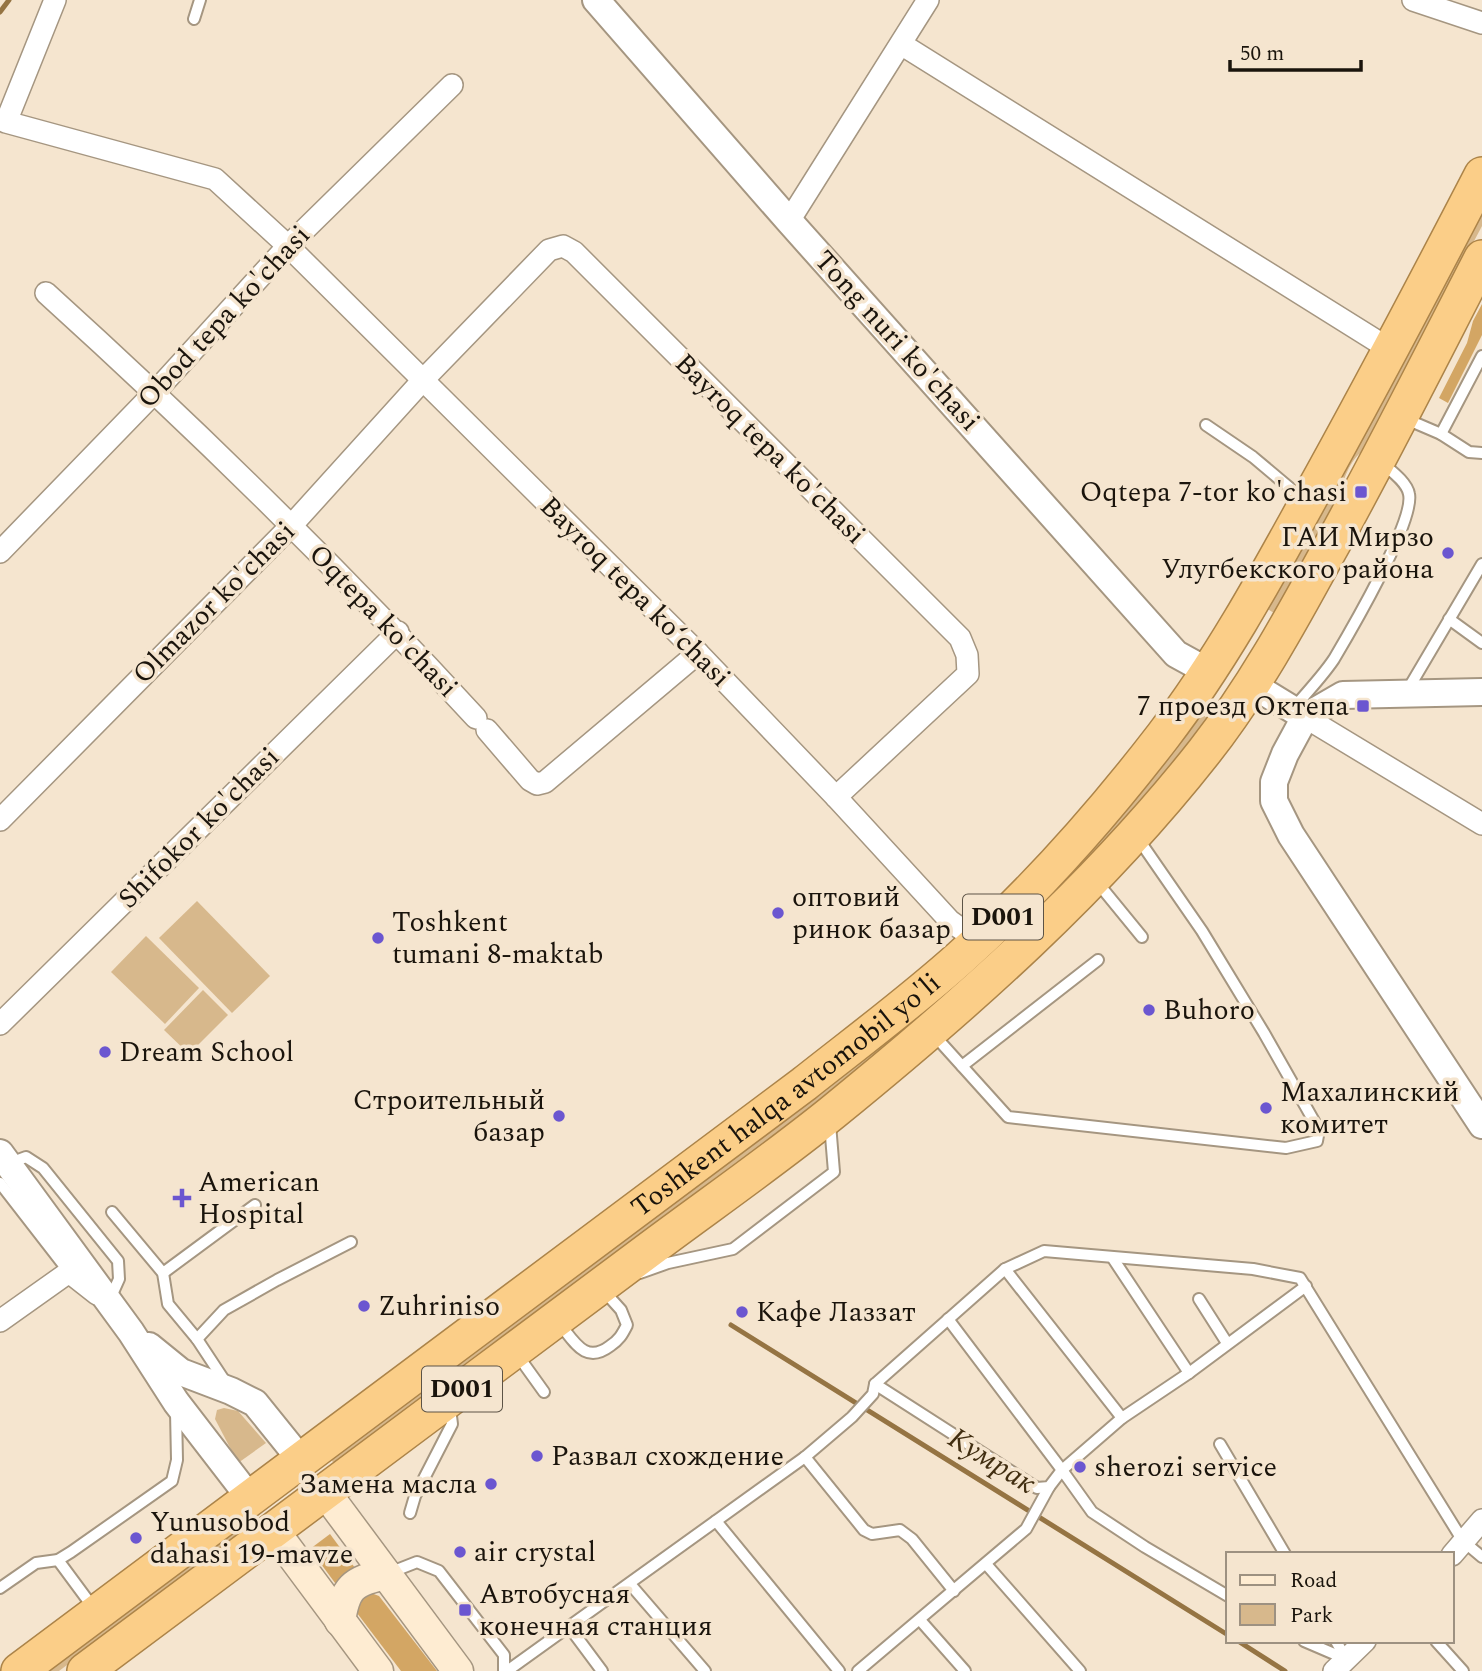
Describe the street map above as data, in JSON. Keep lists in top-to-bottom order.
{
  "streets": {
    "highway": ["D001", "Toshkent halqa avtomobil yo'li"],
    "street": [
      "Obod tepa ko'chasi",
      "Tong nuri ko'chasi",
      "Bayroq tepa ko'chasi",
      "Bayroq tepa koʻchasi",
      "Olmazor ko'chasi",
      "Oqtepa ko'chasi",
      "Shifokor ko'chasi"
    ]
  },
  "crossings": [
    ["Obod tepa ko'chasi", "Bayroq tepa koʻchasi"],
    ["Obod tepa ko'chasi", "Oqtepa ko'chasi"],
    ["Tong nuri ko'chasi", "Toshkent halqa avtomobil yo'li"],
    ["Bayroq tepa ko'chasi", "Bayroq tepa koʻchasi"],
    ["Bayroq tepa ko'chasi", "Olmazor ko'chasi"],
    ["Bayroq tepa koʻchasi", "Olmazor ko'chasi"],
    ["Bayroq tepa koʻchasi", "Oqtepa ko'chasi"],
    ["Bayroq tepa koʻchasi", "Toshkent halqa avtomobil yo'li"],
    ["Olmazor ko'chasi", "Oqtepa ko'chasi"],
    ["Oqtepa ko'chasi", "Shifokor ko'chasi"]
  ],
  "water": ["Кумрак"],
  "places": {
    "transit": ["Oqtepa 7-tor ko'chasi", "7 проезд Октепа", "Автобусная конечная станция"],
    "other": [
      "ГАИ Мирзо Улугбекского района",
      "оптовий ринок базар",
      "Toshkent tumani 8-maktab",
      "Buhoro",
      "Dream School",
      "Махалинский комитет",
      "Строительный базар",
      "Zuhriniso",
      "Кафе Лаззат",
      "Развал схождение",
      "sherozi service",
      "Замена масла",
      "Yunusobod dahasi 19-mavze",
      "air crystal"
    ],
    "health": ["American Hospital"]
  },
  "legend": ["Road", "Park"],
  "scale_bar": "50 m"
}
